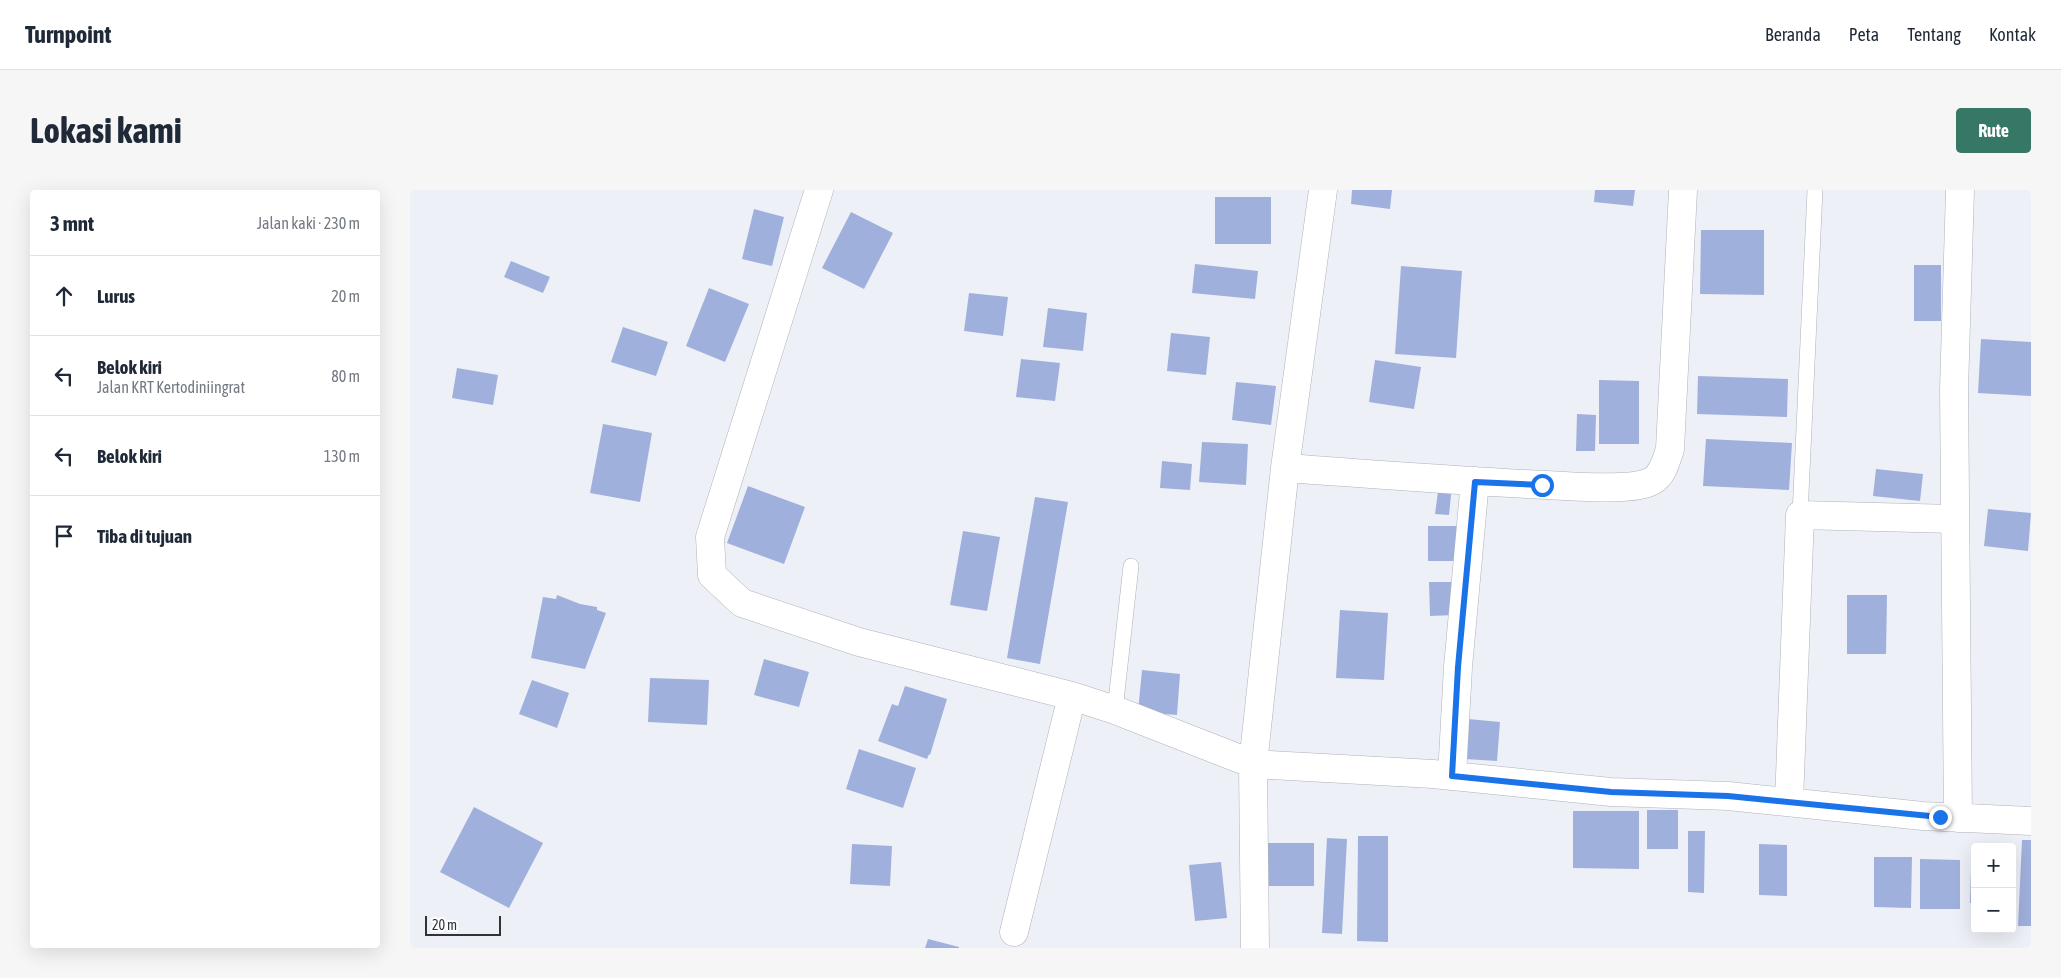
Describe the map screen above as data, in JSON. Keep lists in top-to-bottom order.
{
  "scale_bar": "20 m",
  "page": {
    "header": "Turnpoint",
    "nav": [
      "Beranda",
      "Peta",
      "Tentang",
      "Kontak"
    ],
    "buttons": "Rute",
    "title": "Lokasi kami",
    "heading": ["3 mnt", "Jalan kaki · 230 m"],
    "list": [
      ["Lurus", "20 m"],
      ["Belok kiri", "Jalan KRT Kertodiniingrat", "80 m"],
      ["Belok kiri", "130 m"],
      "Tiba di tujuan"
    ],
    "map_buttons": ["+", "−"],
    "scale": "20 m"
  }
}
